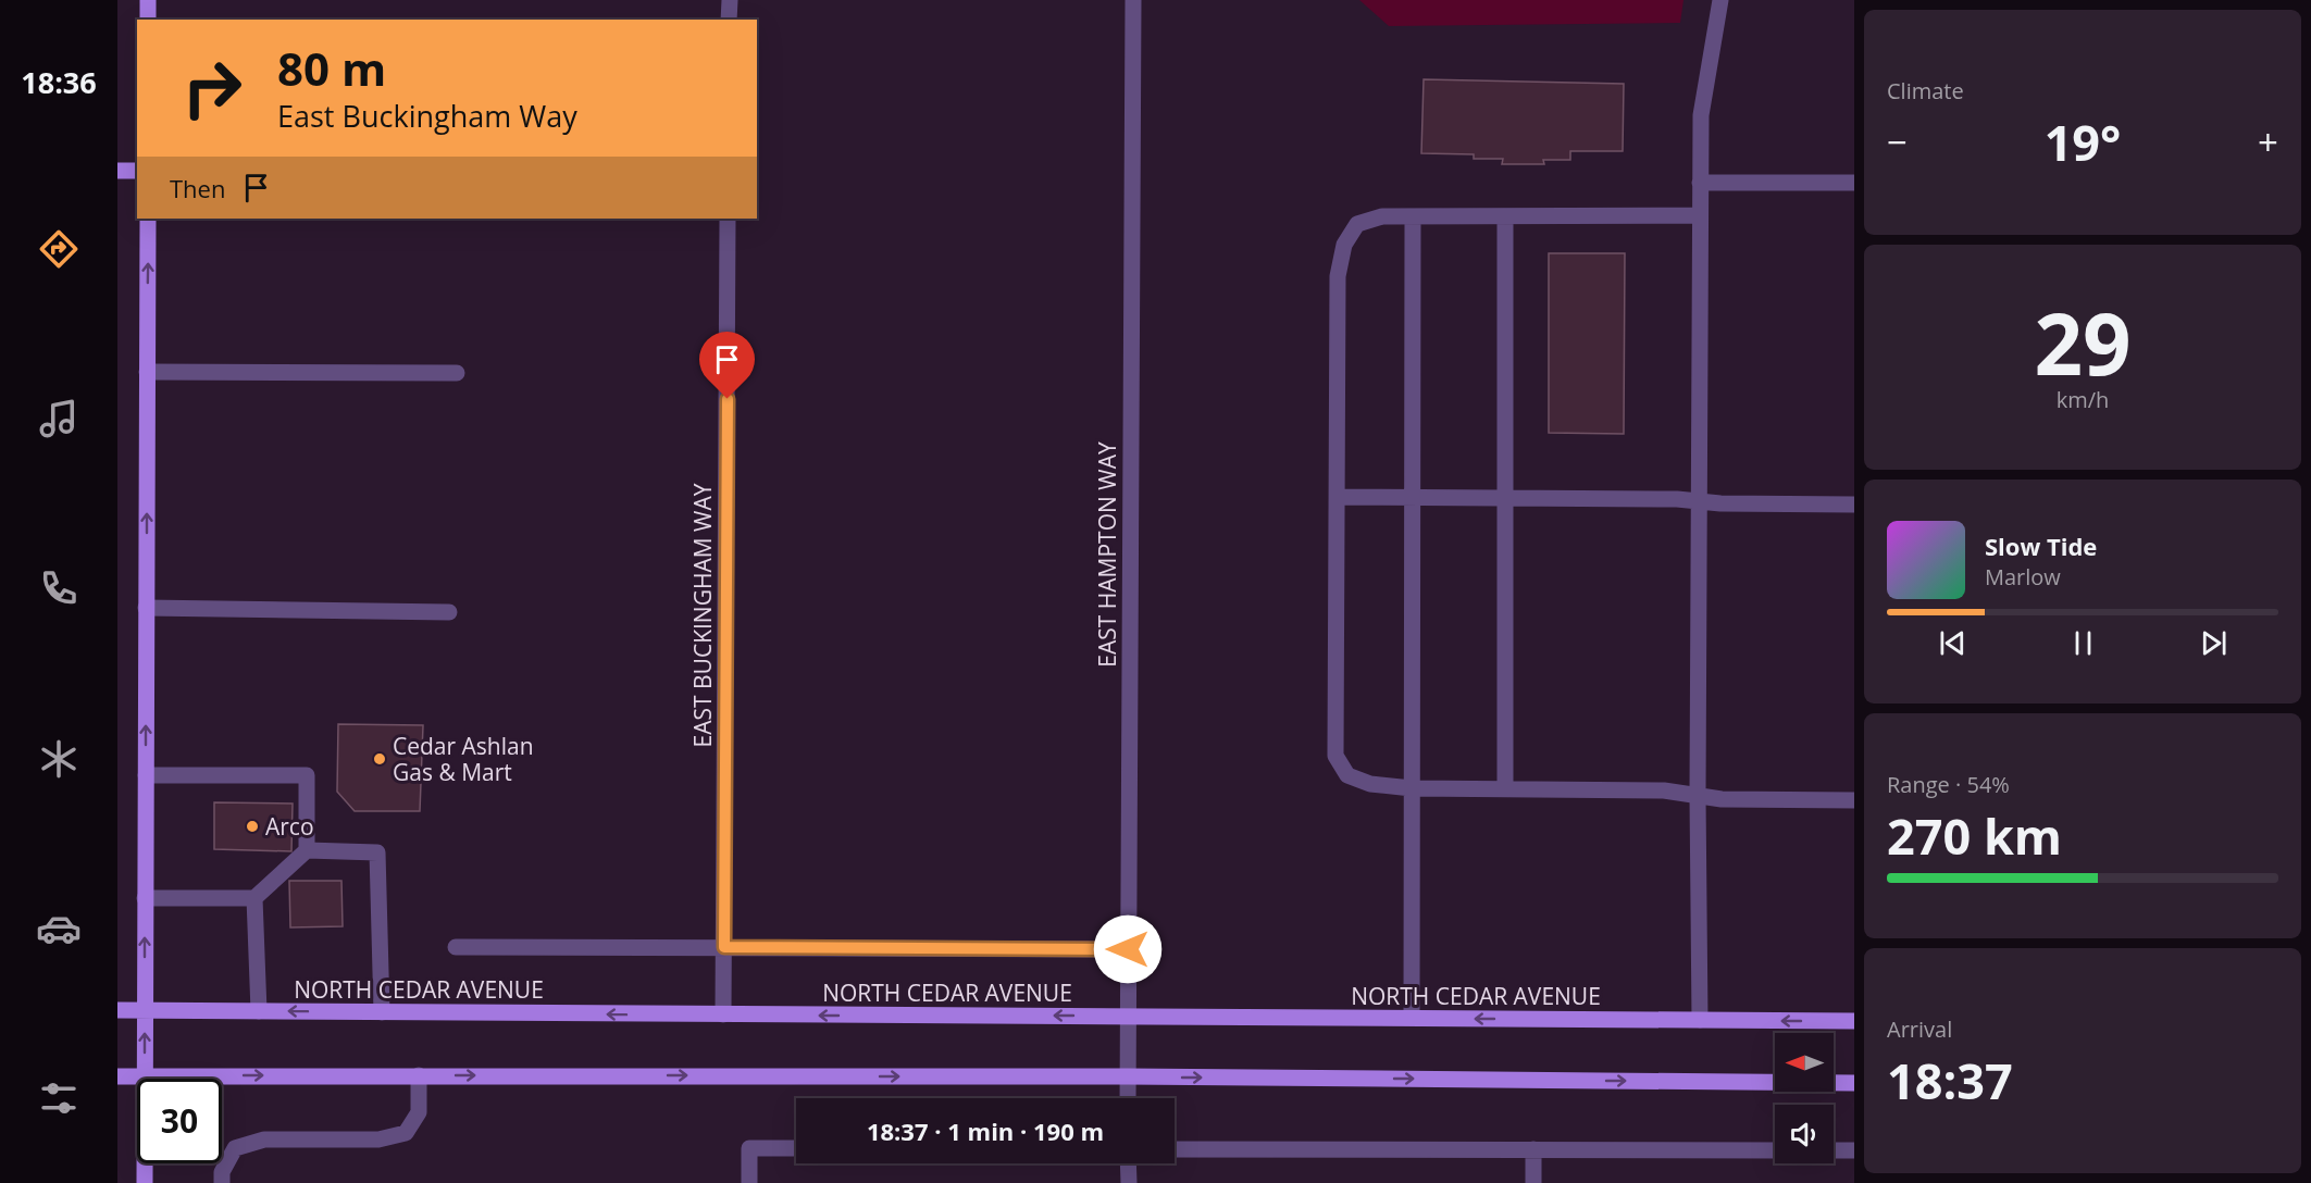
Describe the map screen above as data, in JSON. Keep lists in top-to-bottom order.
{
  "streets": {
    "main road": ["NORTH CEDAR AVENUE"],
    "street": ["EAST HAMPTON WAY", "EAST BUCKINGHAM WAY"]
  },
  "crossings": [
    ["EAST HAMPTON WAY", "NORTH CEDAR AVENUE"],
    ["EAST BUCKINGHAM WAY", "NORTH CEDAR AVENUE"]
  ],
  "places": ["Cedar Ashlan Gas & Mart", "Arco"],
  "north": "left",
  "page": {
    "tabs": "18:36",
    "tile": [
      "Climate",
      ["29", "km/h"],
      ["Range · 54%", "270 km"],
      ["Arrival", "18:37"]
    ],
    "turn": ["80 m", "East Buckingham Way"],
    "heat": ["−", "19°", "+"],
    "then": "Then",
    "song": ["Slow Tide", "Marlow"],
    "limit": "30",
    "trip": "18:37 · 1 min · 190 m"
  }
}
